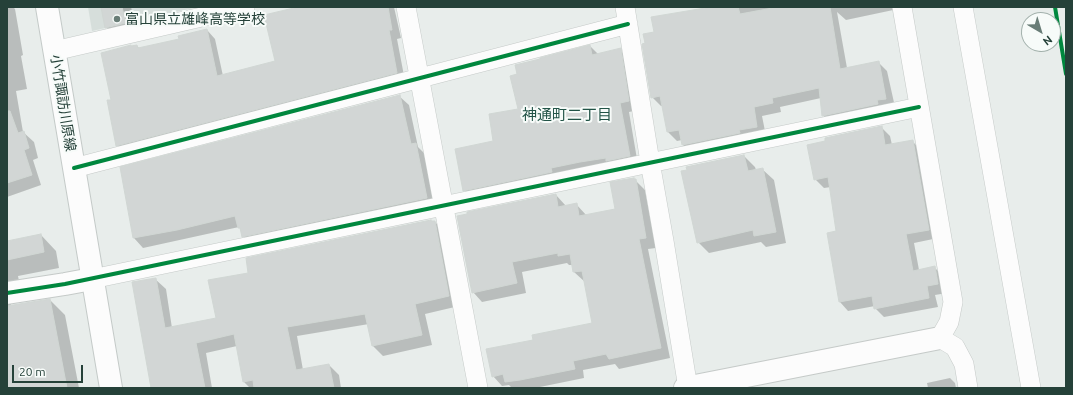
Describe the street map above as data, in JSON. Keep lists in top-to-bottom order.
{
  "streets": {
    "main road": ["小竹諏訪川原線"]
  },
  "districts": ["神通町二丁目"],
  "places": ["富山県立雄峰高等学校"],
  "scale_bar": "20 m",
  "north": "bottom right"
}
